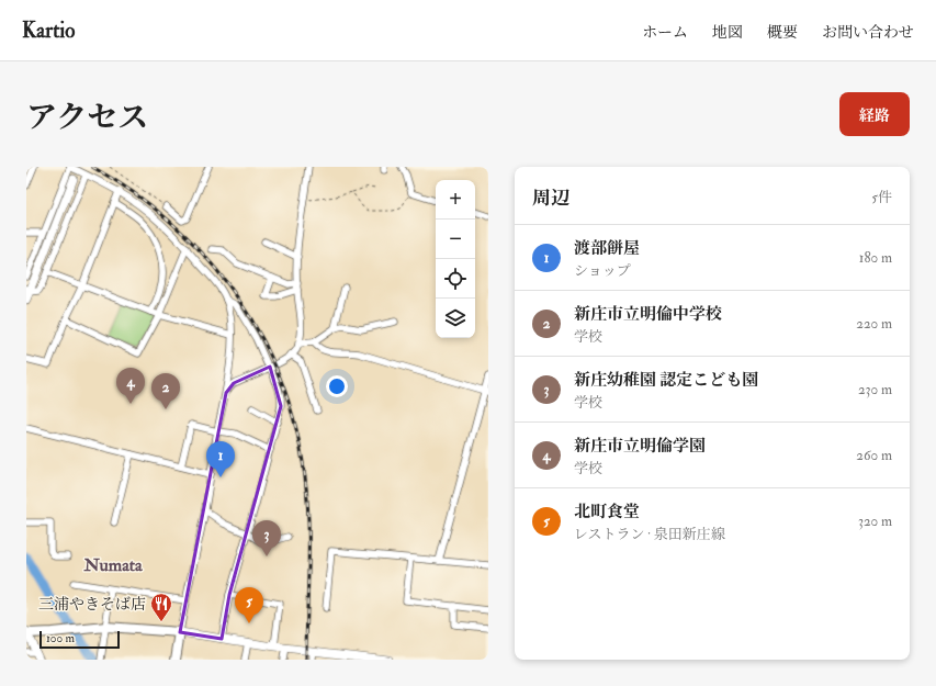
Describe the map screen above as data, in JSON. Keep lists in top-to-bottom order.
{
  "districts": ["Numata"],
  "places": {
    "restaurant": ["三浦やきそば店"]
  },
  "scale_bar": "100 m",
  "page": {
    "header": "Kartio",
    "nav": [
      "ホーム",
      "地図",
      "概要",
      "お問い合わせ"
    ],
    "title": "アクセス",
    "buttons": "経路",
    "heading": ["周辺", "5件"],
    "map_buttons": ["+", "−"],
    "list": [
      {
        "mark": "1",
        "name": "渡部餅屋",
        "note": "ショップ",
        "value": "180 m"
      },
      {
        "mark": "2",
        "name": "新庄市立明倫中学校",
        "note": "学校",
        "value": "220 m"
      },
      {
        "mark": "3",
        "name": "新庄幼稚園 認定こども園",
        "note": "学校",
        "value": "230 m"
      },
      {
        "mark": "4",
        "name": "新庄市立明倫学園",
        "note": "学校",
        "value": "260 m"
      },
      {
        "mark": "5",
        "name": "北町食堂",
        "note": "レストラン · 泉田新庄線",
        "value": "320 m"
      }
    ],
    "pins": [
      "4",
      "2",
      "1",
      "3",
      "5"
    ],
    "scale": "100 m"
  }
}
